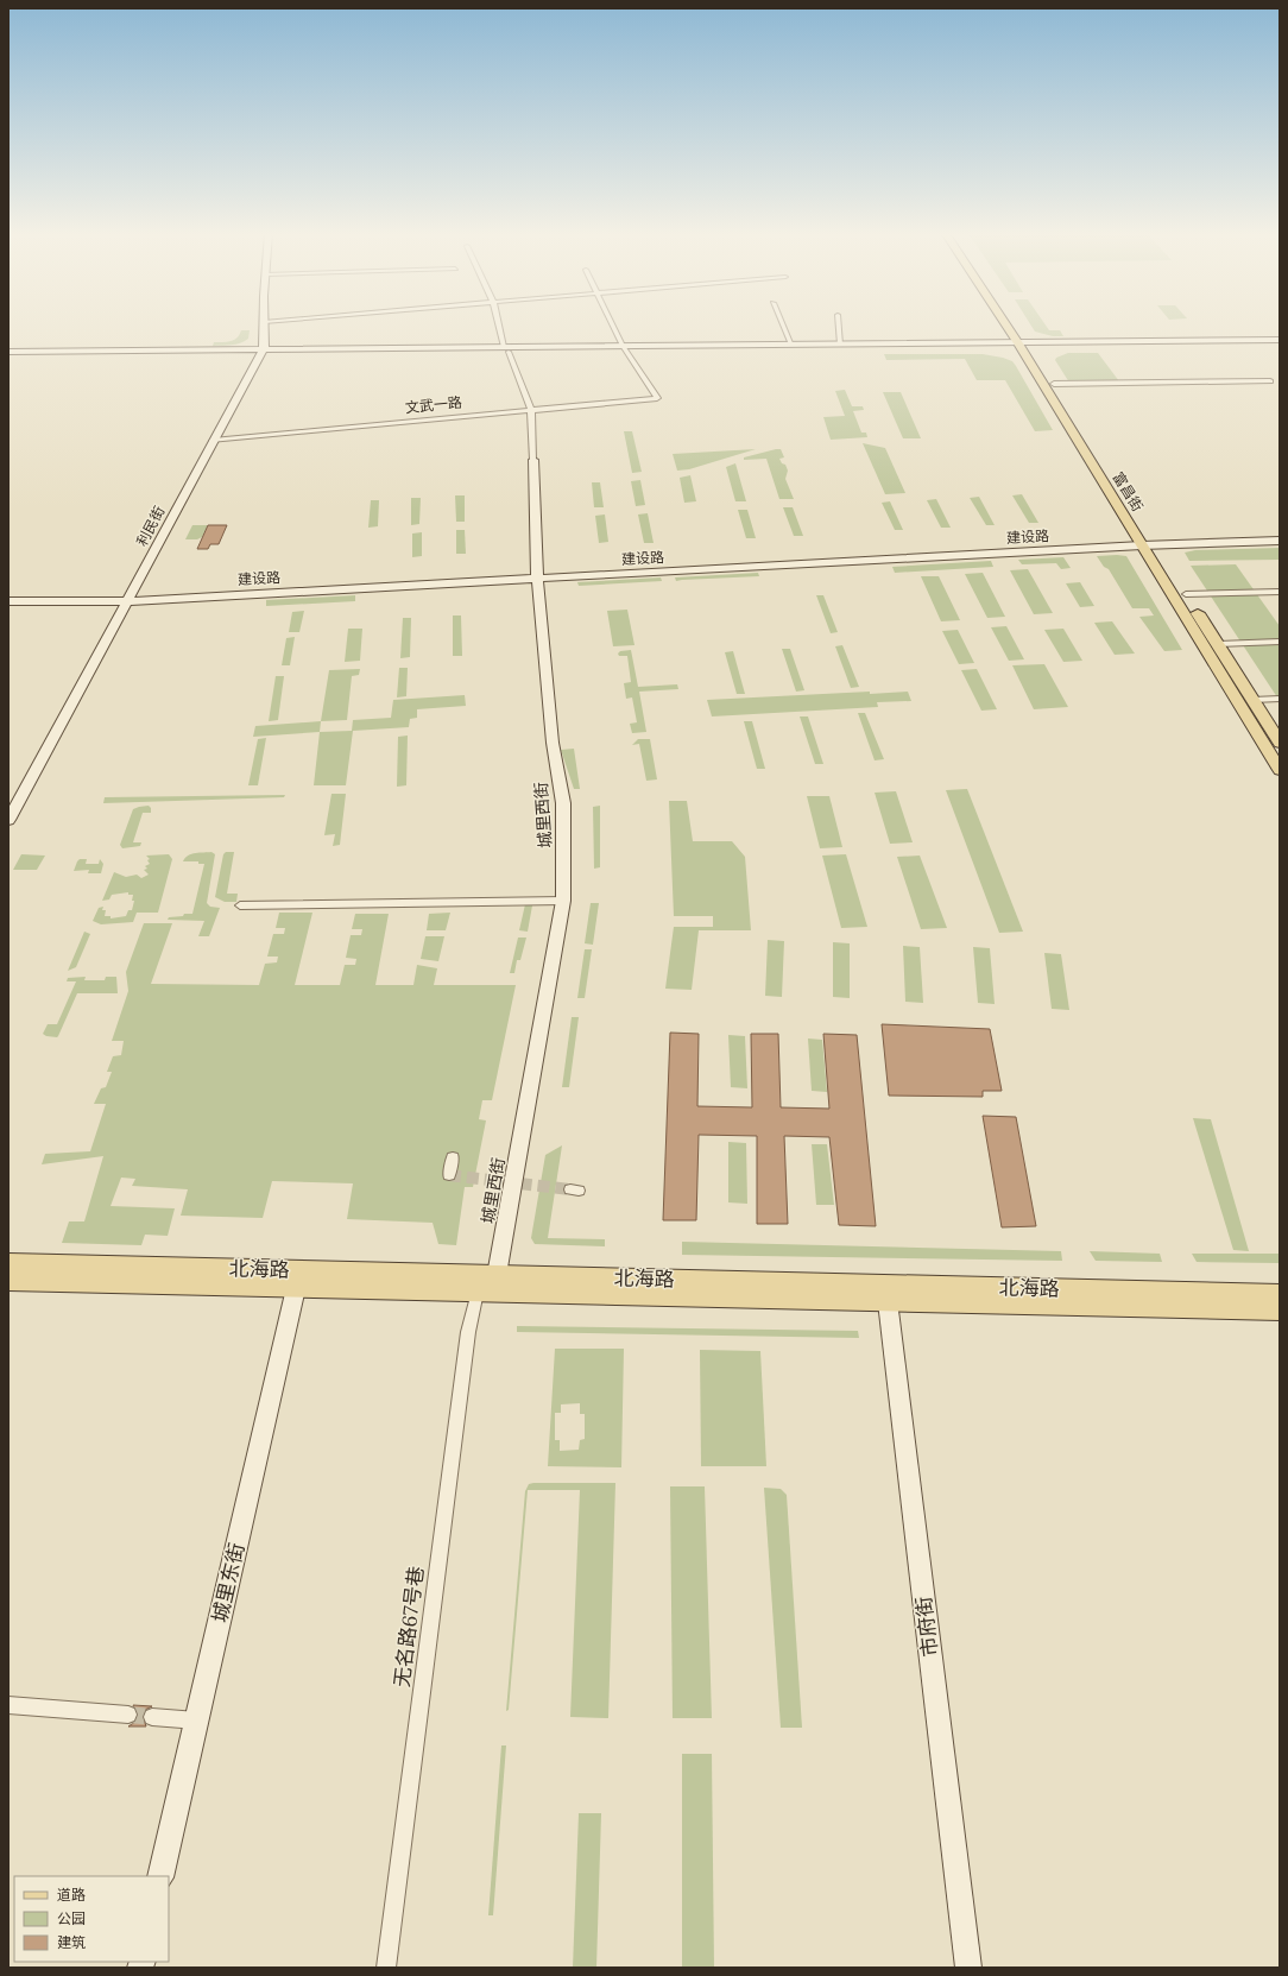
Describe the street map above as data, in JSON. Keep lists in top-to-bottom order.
{
  "streets": {
    "main road": ["富昌街", "北海路"],
    "street": [
      "文武一路",
      "利民街",
      "建设路",
      "城里西街",
      "城里东街",
      "无名路67号巷",
      "市府街"
    ]
  },
  "crossings": [
    ["文武一路", "利民街"],
    ["文武一路", "城里西街"],
    ["富昌街", "建设路"],
    ["利民街", "建设路"],
    ["建设路", "城里西街"],
    ["城里西街", "北海路"],
    ["北海路", "城里东街"],
    ["北海路", "无名路67号巷"],
    ["北海路", "市府街"]
  ],
  "legend": ["道路", "公园", "建筑"]
}
